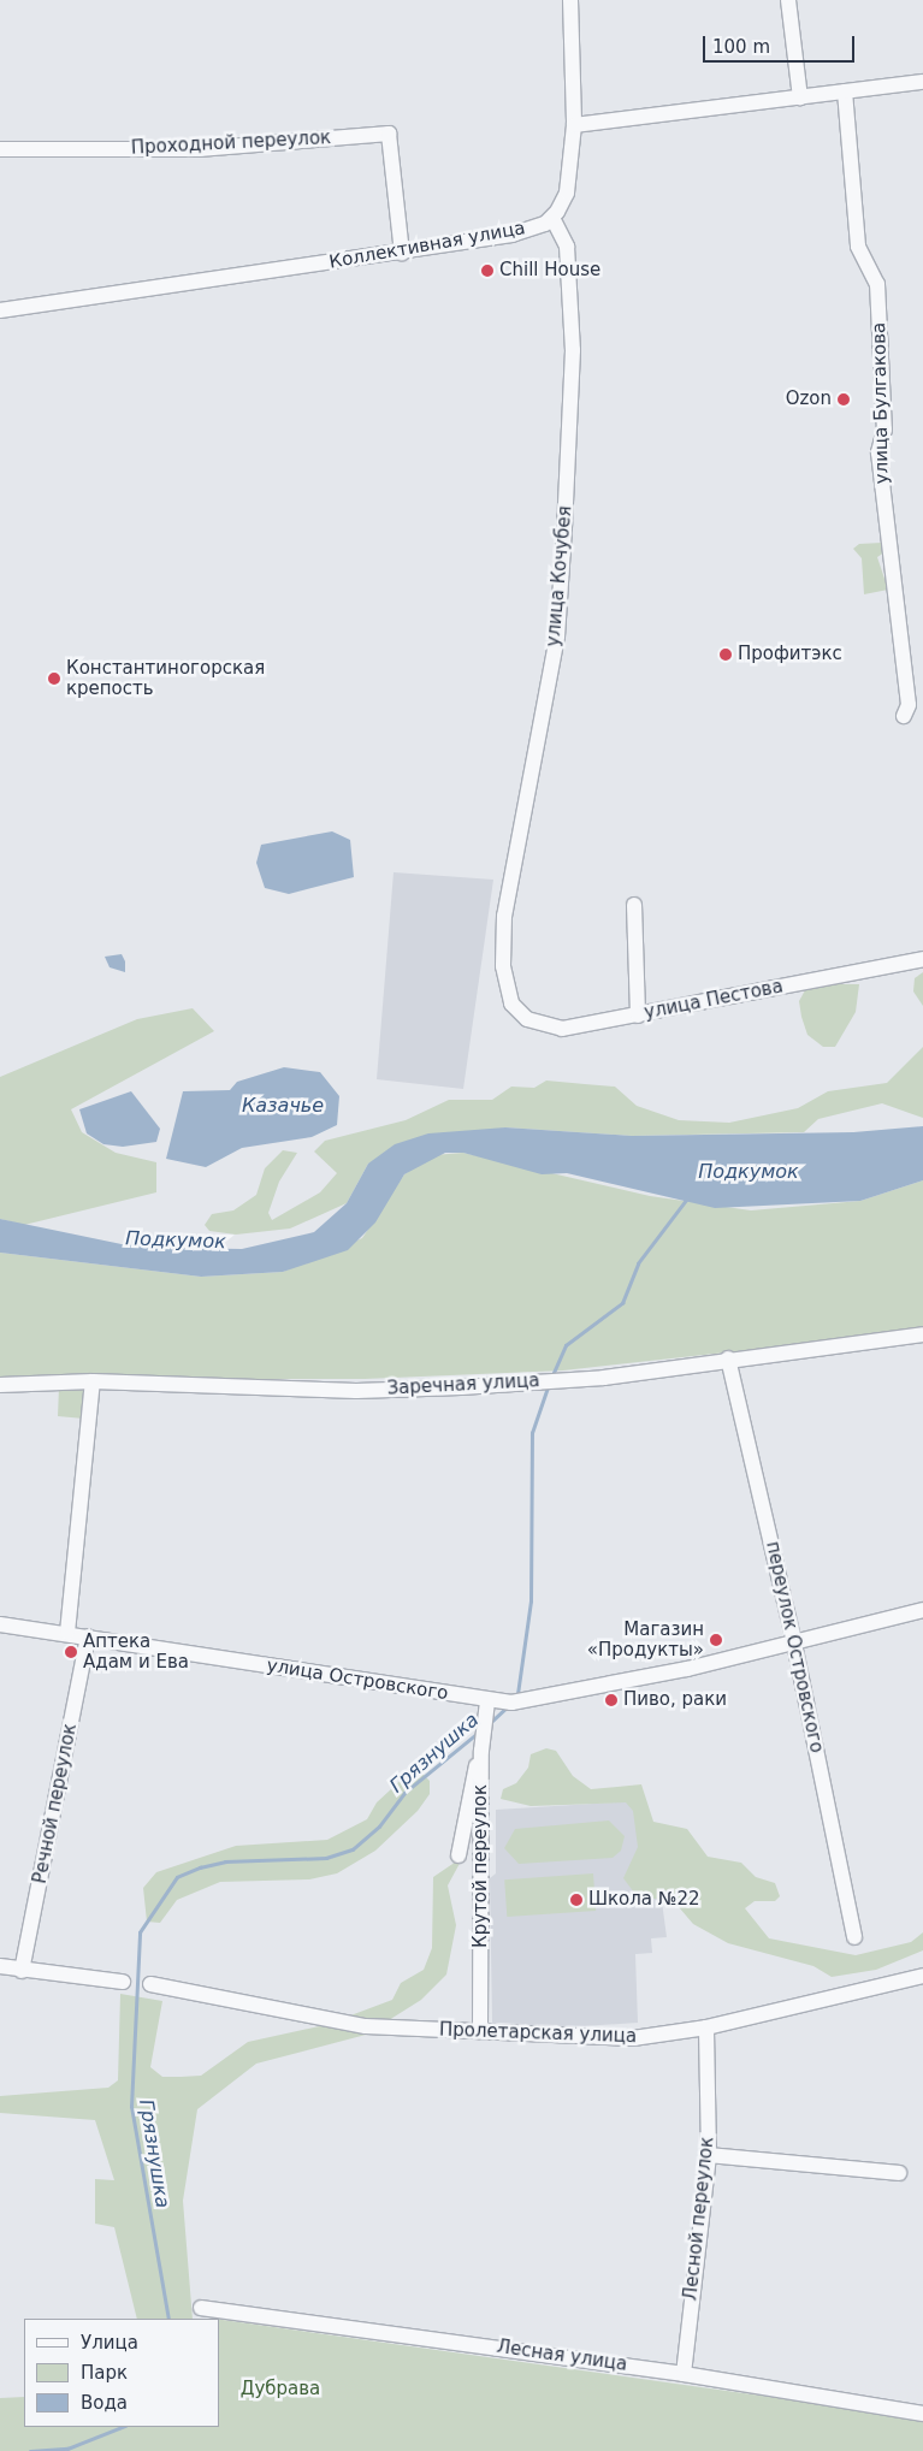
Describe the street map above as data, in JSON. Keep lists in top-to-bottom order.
{
  "streets": {
    "street": [
      "Проходной переулок",
      "Коллективная улица",
      "улица Булгакова",
      "улица Кочубея",
      "улица Пестова",
      "Заречная улица",
      "переулок Островского",
      "улица Островского",
      "Речной переулок",
      "Крутой переулок",
      "Пролетарская улица",
      "Лесной переулок",
      "Лесная улица"
    ]
  },
  "crossings": [
    ["Проходной переулок", "Коллективная улица"],
    ["Коллективная улица", "улица Кочубея"],
    ["улица Кочубея", "улица Пестова"],
    ["Заречная улица", "переулок Островского"],
    ["переулок Островского", "улица Островского"],
    ["улица Островского", "Речной переулок"],
    ["улица Островского", "Крутой переулок"],
    ["Крутой переулок", "Пролетарская улица"],
    ["Пролетарская улица", "Лесной переулок"],
    ["Лесной переулок", "Лесная улица"]
  ],
  "water": ["Казачье", "Подкумок", "Грязнушка"],
  "parks": ["Дубрава"],
  "places": [
    "Chill House",
    "Ozon",
    "Профитэкс",
    "Константиногорская крепость",
    "Магазин «Продукты»",
    "Аптека Адам и Ева",
    "Пиво, раки",
    "Школа №22"
  ],
  "legend": ["Улица", "Парк", "Вода"],
  "scale_bar": "100 m"
}
